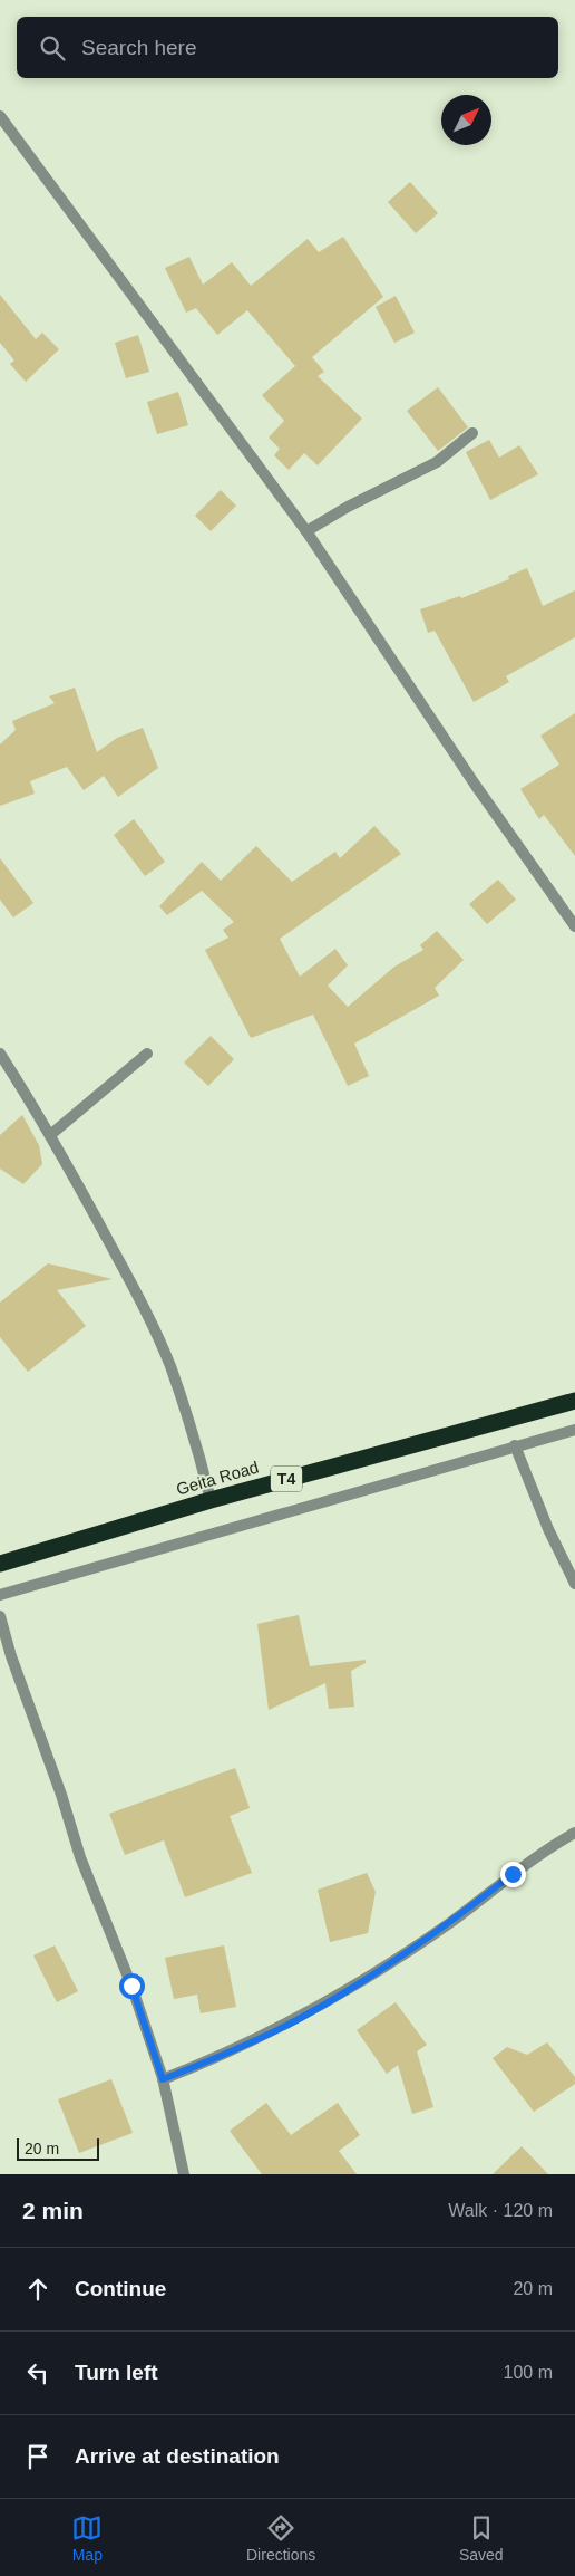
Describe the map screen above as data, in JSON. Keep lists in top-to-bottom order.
{
  "streets": {
    "highway": ["Geita Road", "T4"]
  },
  "scale_bar": "20 m",
  "north": "top right",
  "page": {
    "search": "Search here",
    "scale": "20 m",
    "heading": ["2 min", "Walk · 120 m"],
    "list": [
      ["Continue", "20 m"],
      ["Turn left", "100 m"],
      "Arrive at destination"
    ],
    "nav": ["Map", "Directions", "Saved"]
  }
}
